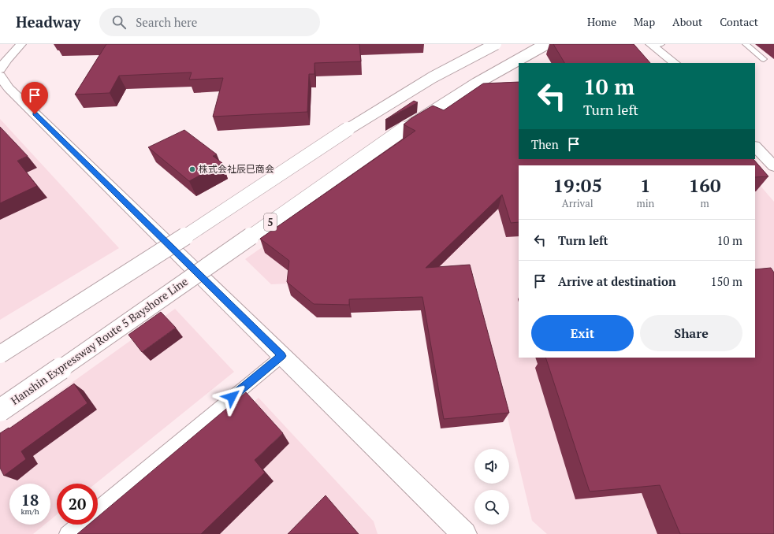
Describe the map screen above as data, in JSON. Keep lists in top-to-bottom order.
{
  "streets": {
    "main road": ["5", "Hanshin Expressway Route 5 Bayshore Line"]
  },
  "places": ["株式会社辰巳商会"],
  "page": {
    "header": "Headway",
    "search": "Search here",
    "nav": [
      "Home",
      "Map",
      "About",
      "Contact"
    ],
    "turn": ["10 m", "Turn left"],
    "then": "Then",
    "eta": [
      "19:05",
      "Arrival",
      "1",
      "min",
      "160",
      "m"
    ],
    "list": [
      {
        "name": "Turn left",
        "value": "10 m"
      },
      {
        "name": "Arrive at destination",
        "value": "150 m"
      }
    ],
    "buttons": ["Exit", "Share"],
    "speed": "18 km/h",
    "limit": "20"
  }
}
